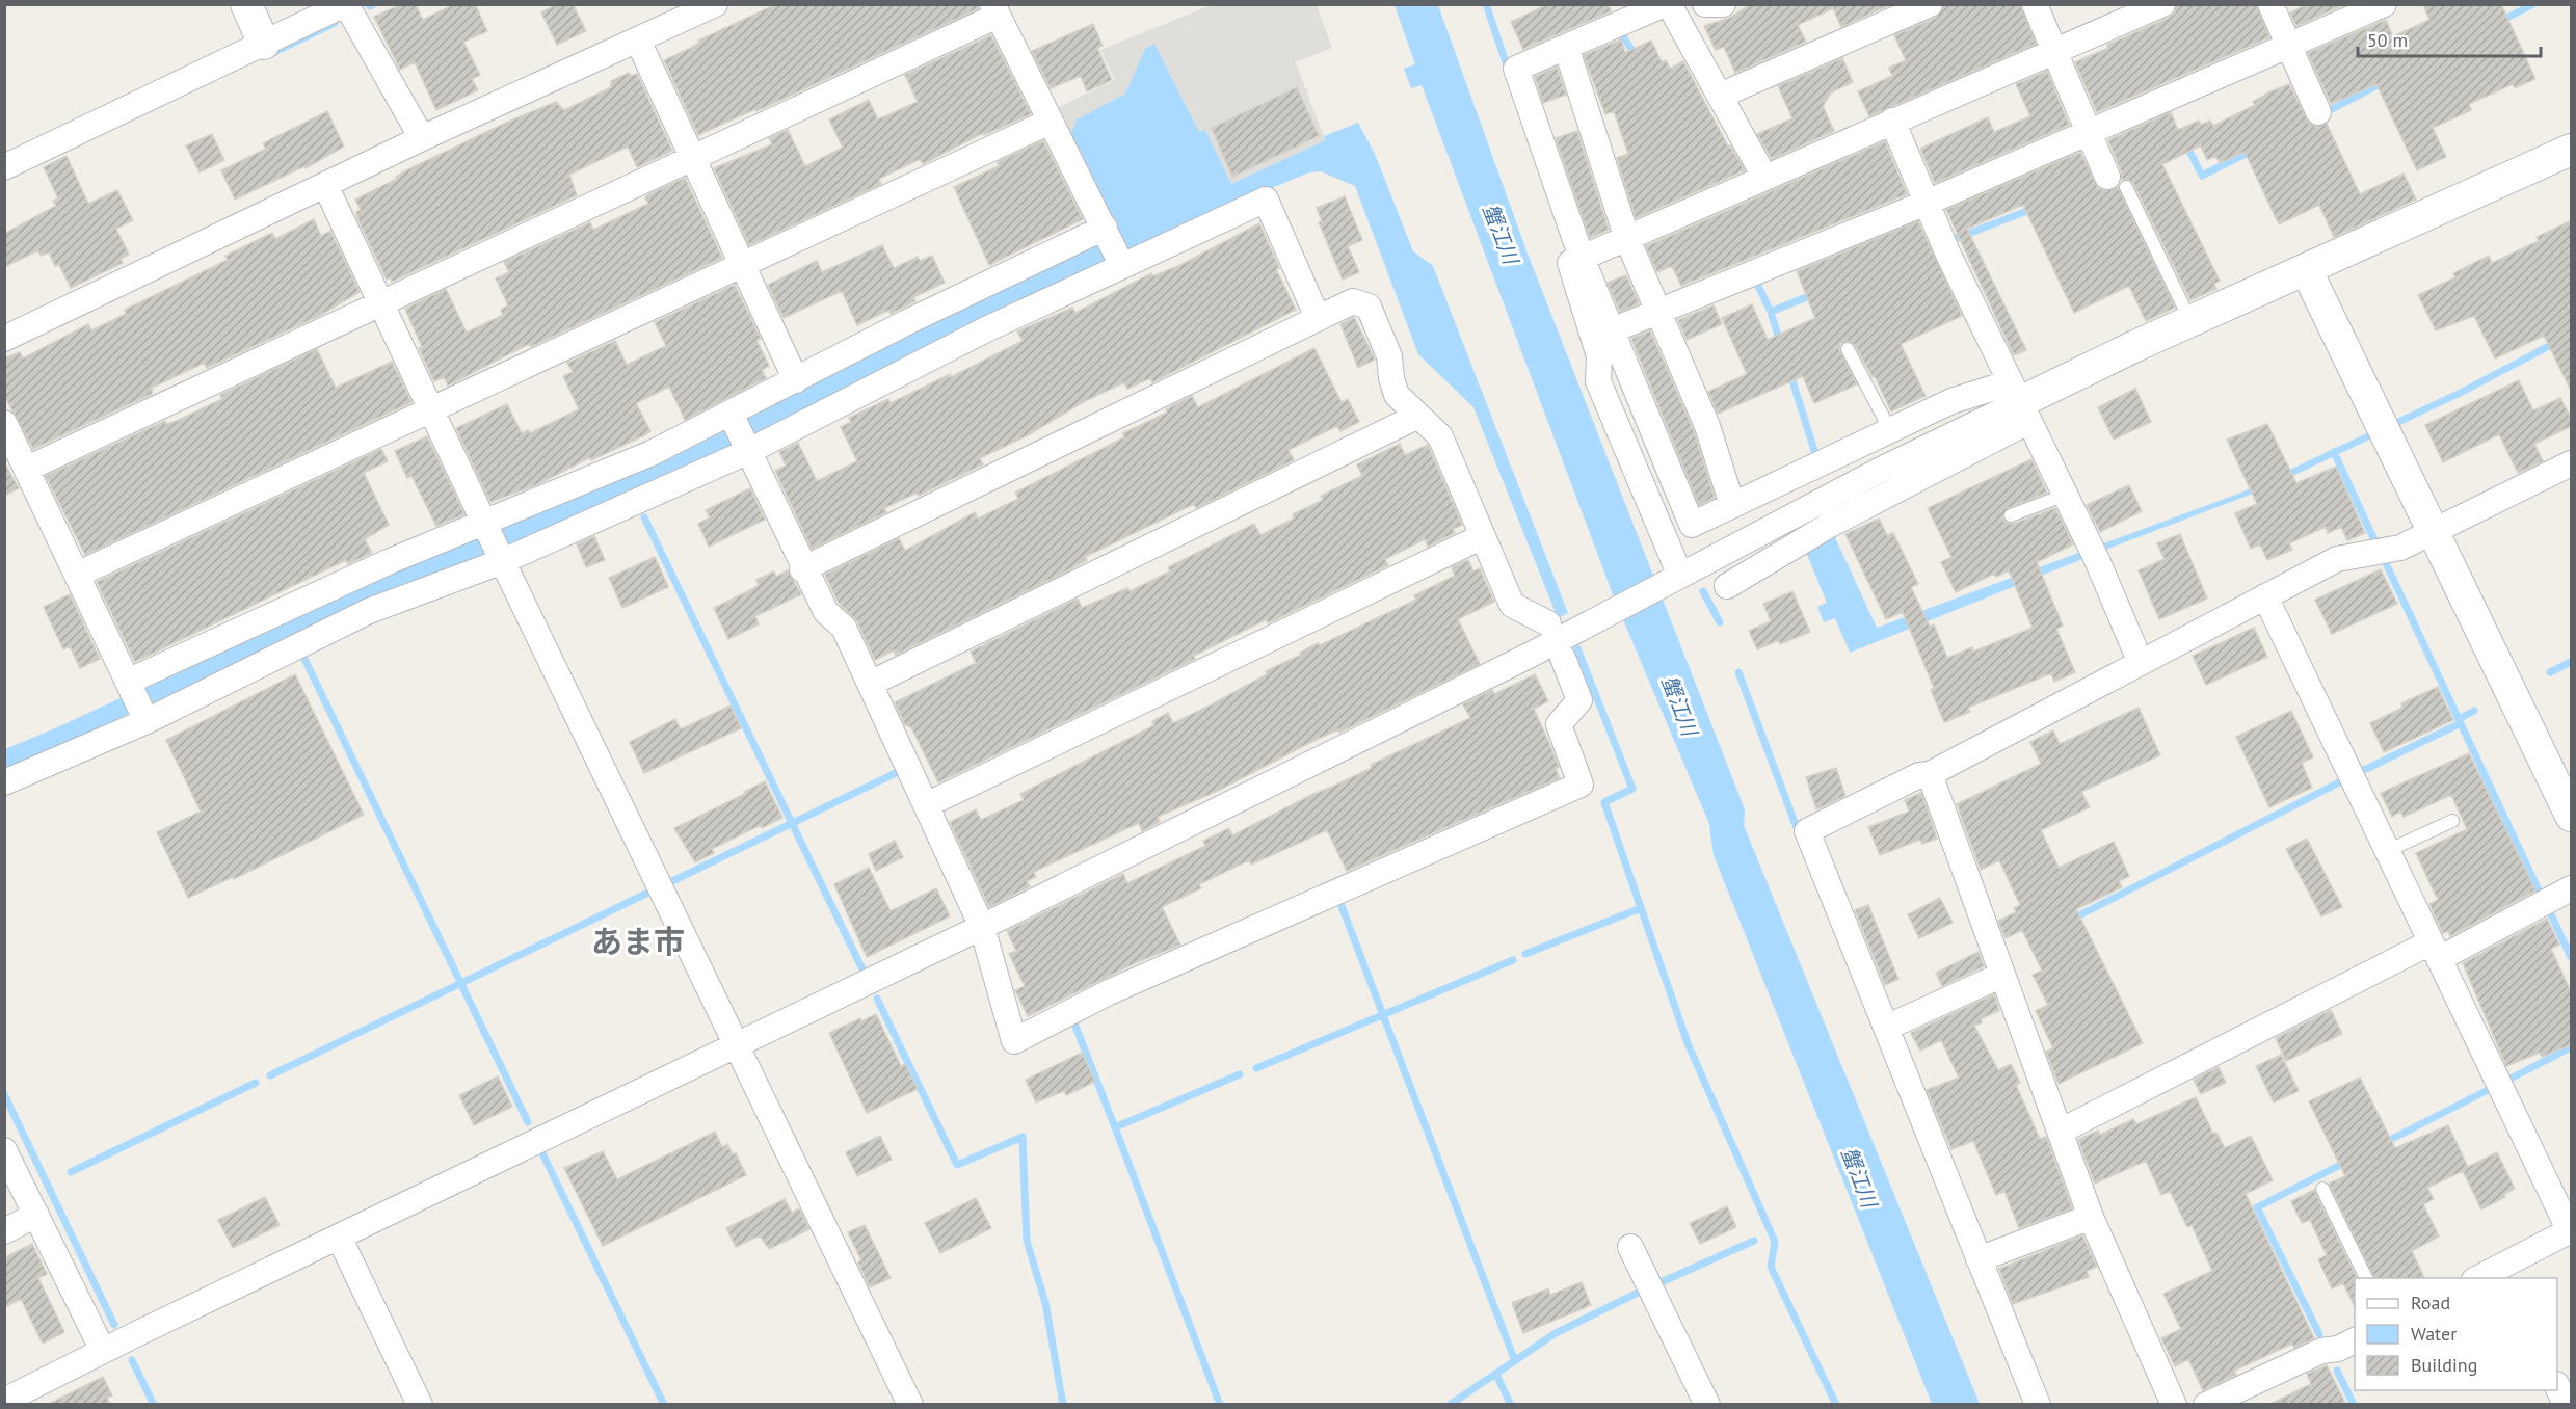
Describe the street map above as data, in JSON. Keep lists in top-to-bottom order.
{
  "districts": ["あま市"],
  "water": ["蟹江川"],
  "legend": ["Road", "Water", "Building"],
  "scale_bar": "50 m"
}
